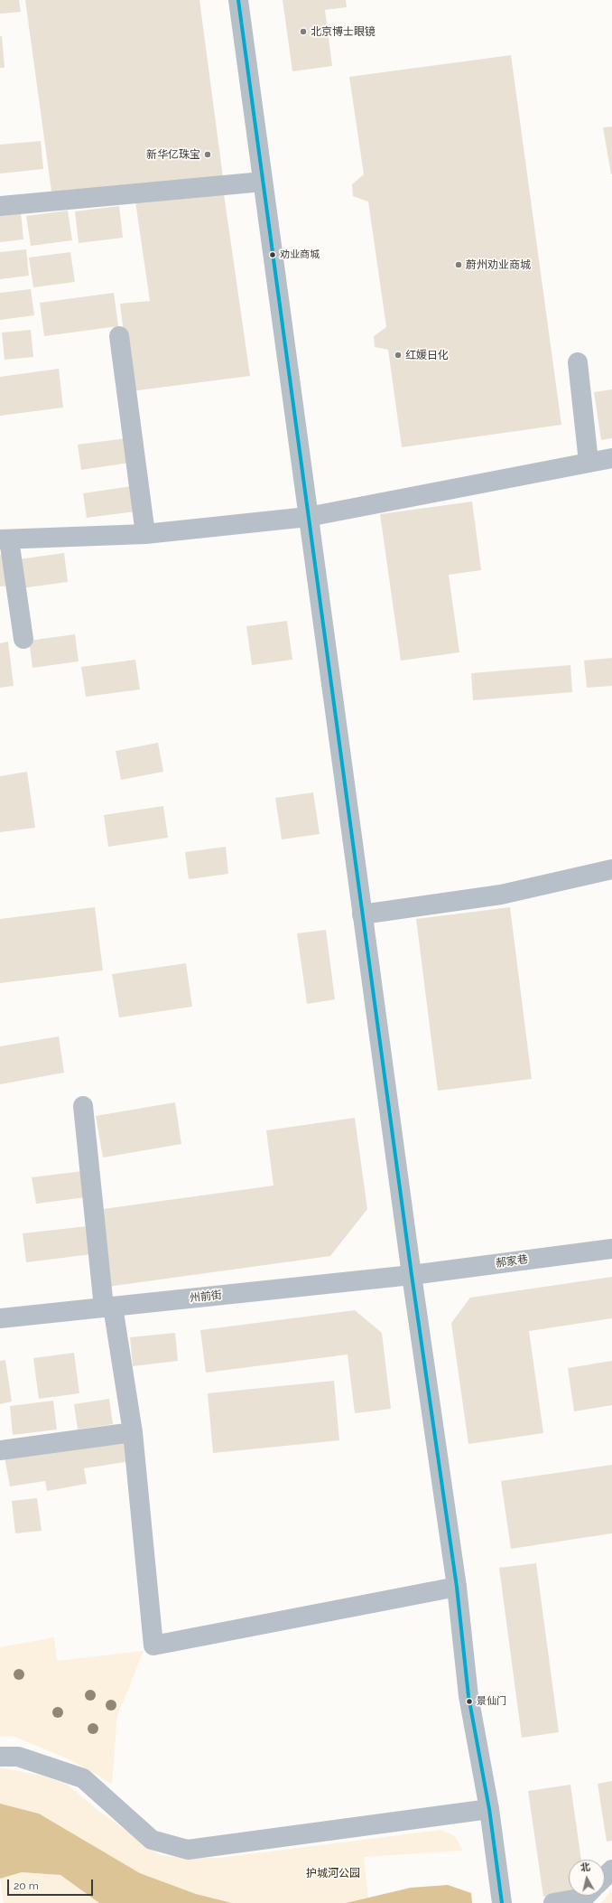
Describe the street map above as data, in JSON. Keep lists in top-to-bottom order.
{
  "streets": {
    "street": ["郝家巷", "州前街"]
  },
  "crossings": [
    ["郝家巷", "州前街"]
  ],
  "parks": ["护城河公园"],
  "places": [
    "北京博士眼镜",
    "新华亿珠宝",
    "劝业商城",
    "蔚州劝业商城",
    "红媛日化",
    "景仙门"
  ],
  "scale_bar": "20 m",
  "north": "top"
}
